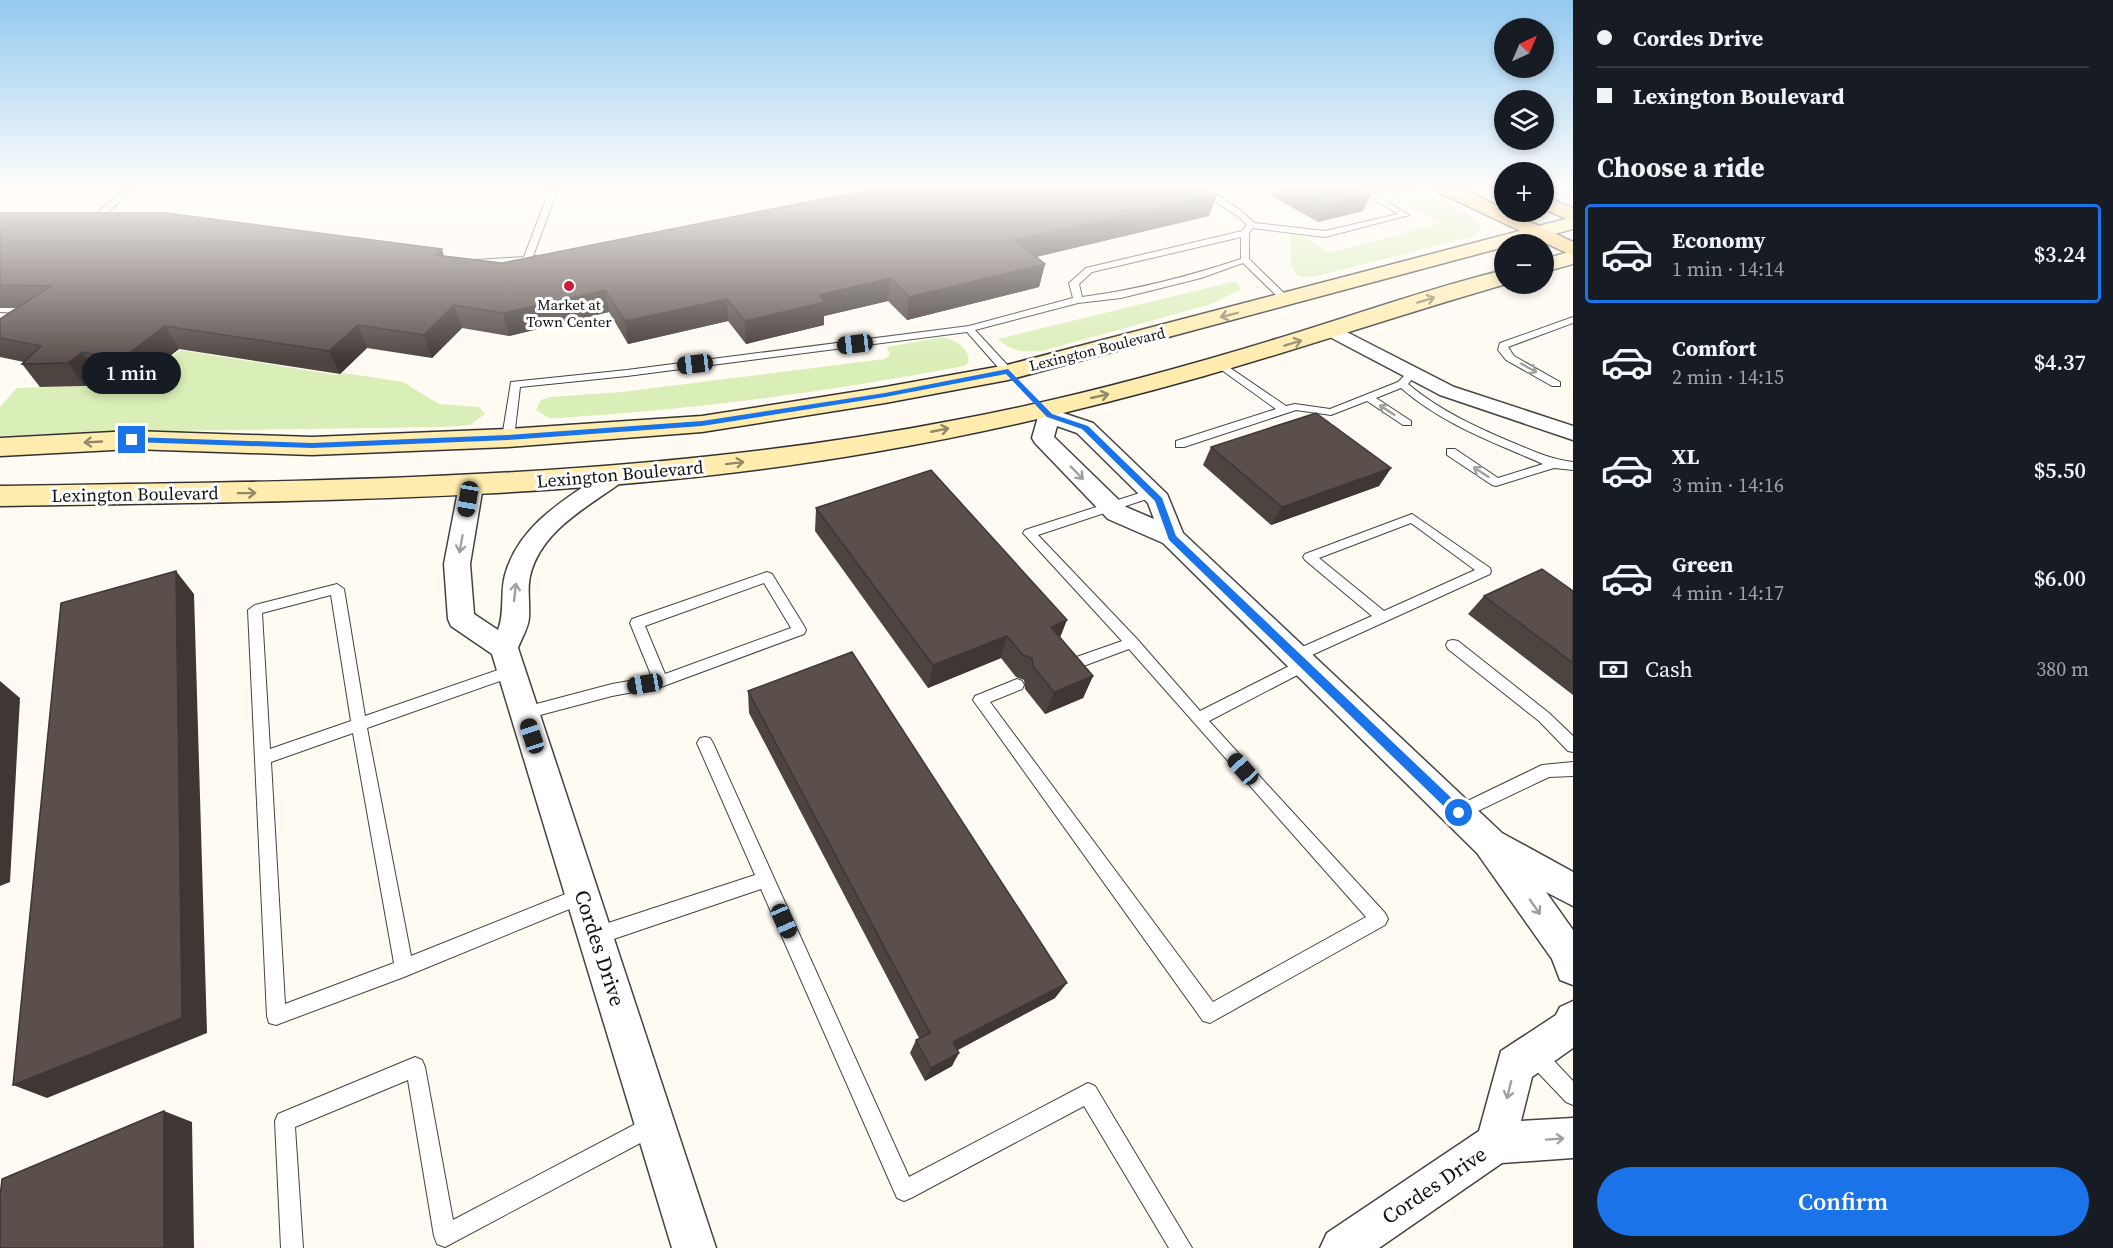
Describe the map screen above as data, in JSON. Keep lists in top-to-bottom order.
{
  "streets": {
    "main road": ["Lexington Boulevard"],
    "street": ["Cordes Drive"]
  },
  "places": ["Market at Town Center"],
  "north": "top right",
  "page": {
    "banner": ["Cordes Drive", "Lexington Boulevard"],
    "map_buttons": ["+", "−"],
    "heading": "Choose a ride",
    "list": [
      {
        "name": "Economy",
        "note": "1 min · 14:14",
        "value": "$3.24"
      },
      {
        "name": "Comfort",
        "note": "2 min · 14:15",
        "value": "$4.37"
      },
      {
        "name": "XL",
        "note": "3 min · 14:16",
        "value": "$5.50"
      },
      {
        "name": "Green",
        "note": "4 min · 14:17",
        "value": "$6.00"
      }
    ],
    "bubble": "1 min",
    "pay": ["Cash", "380 m"],
    "buttons": "Confirm"
  }
}
